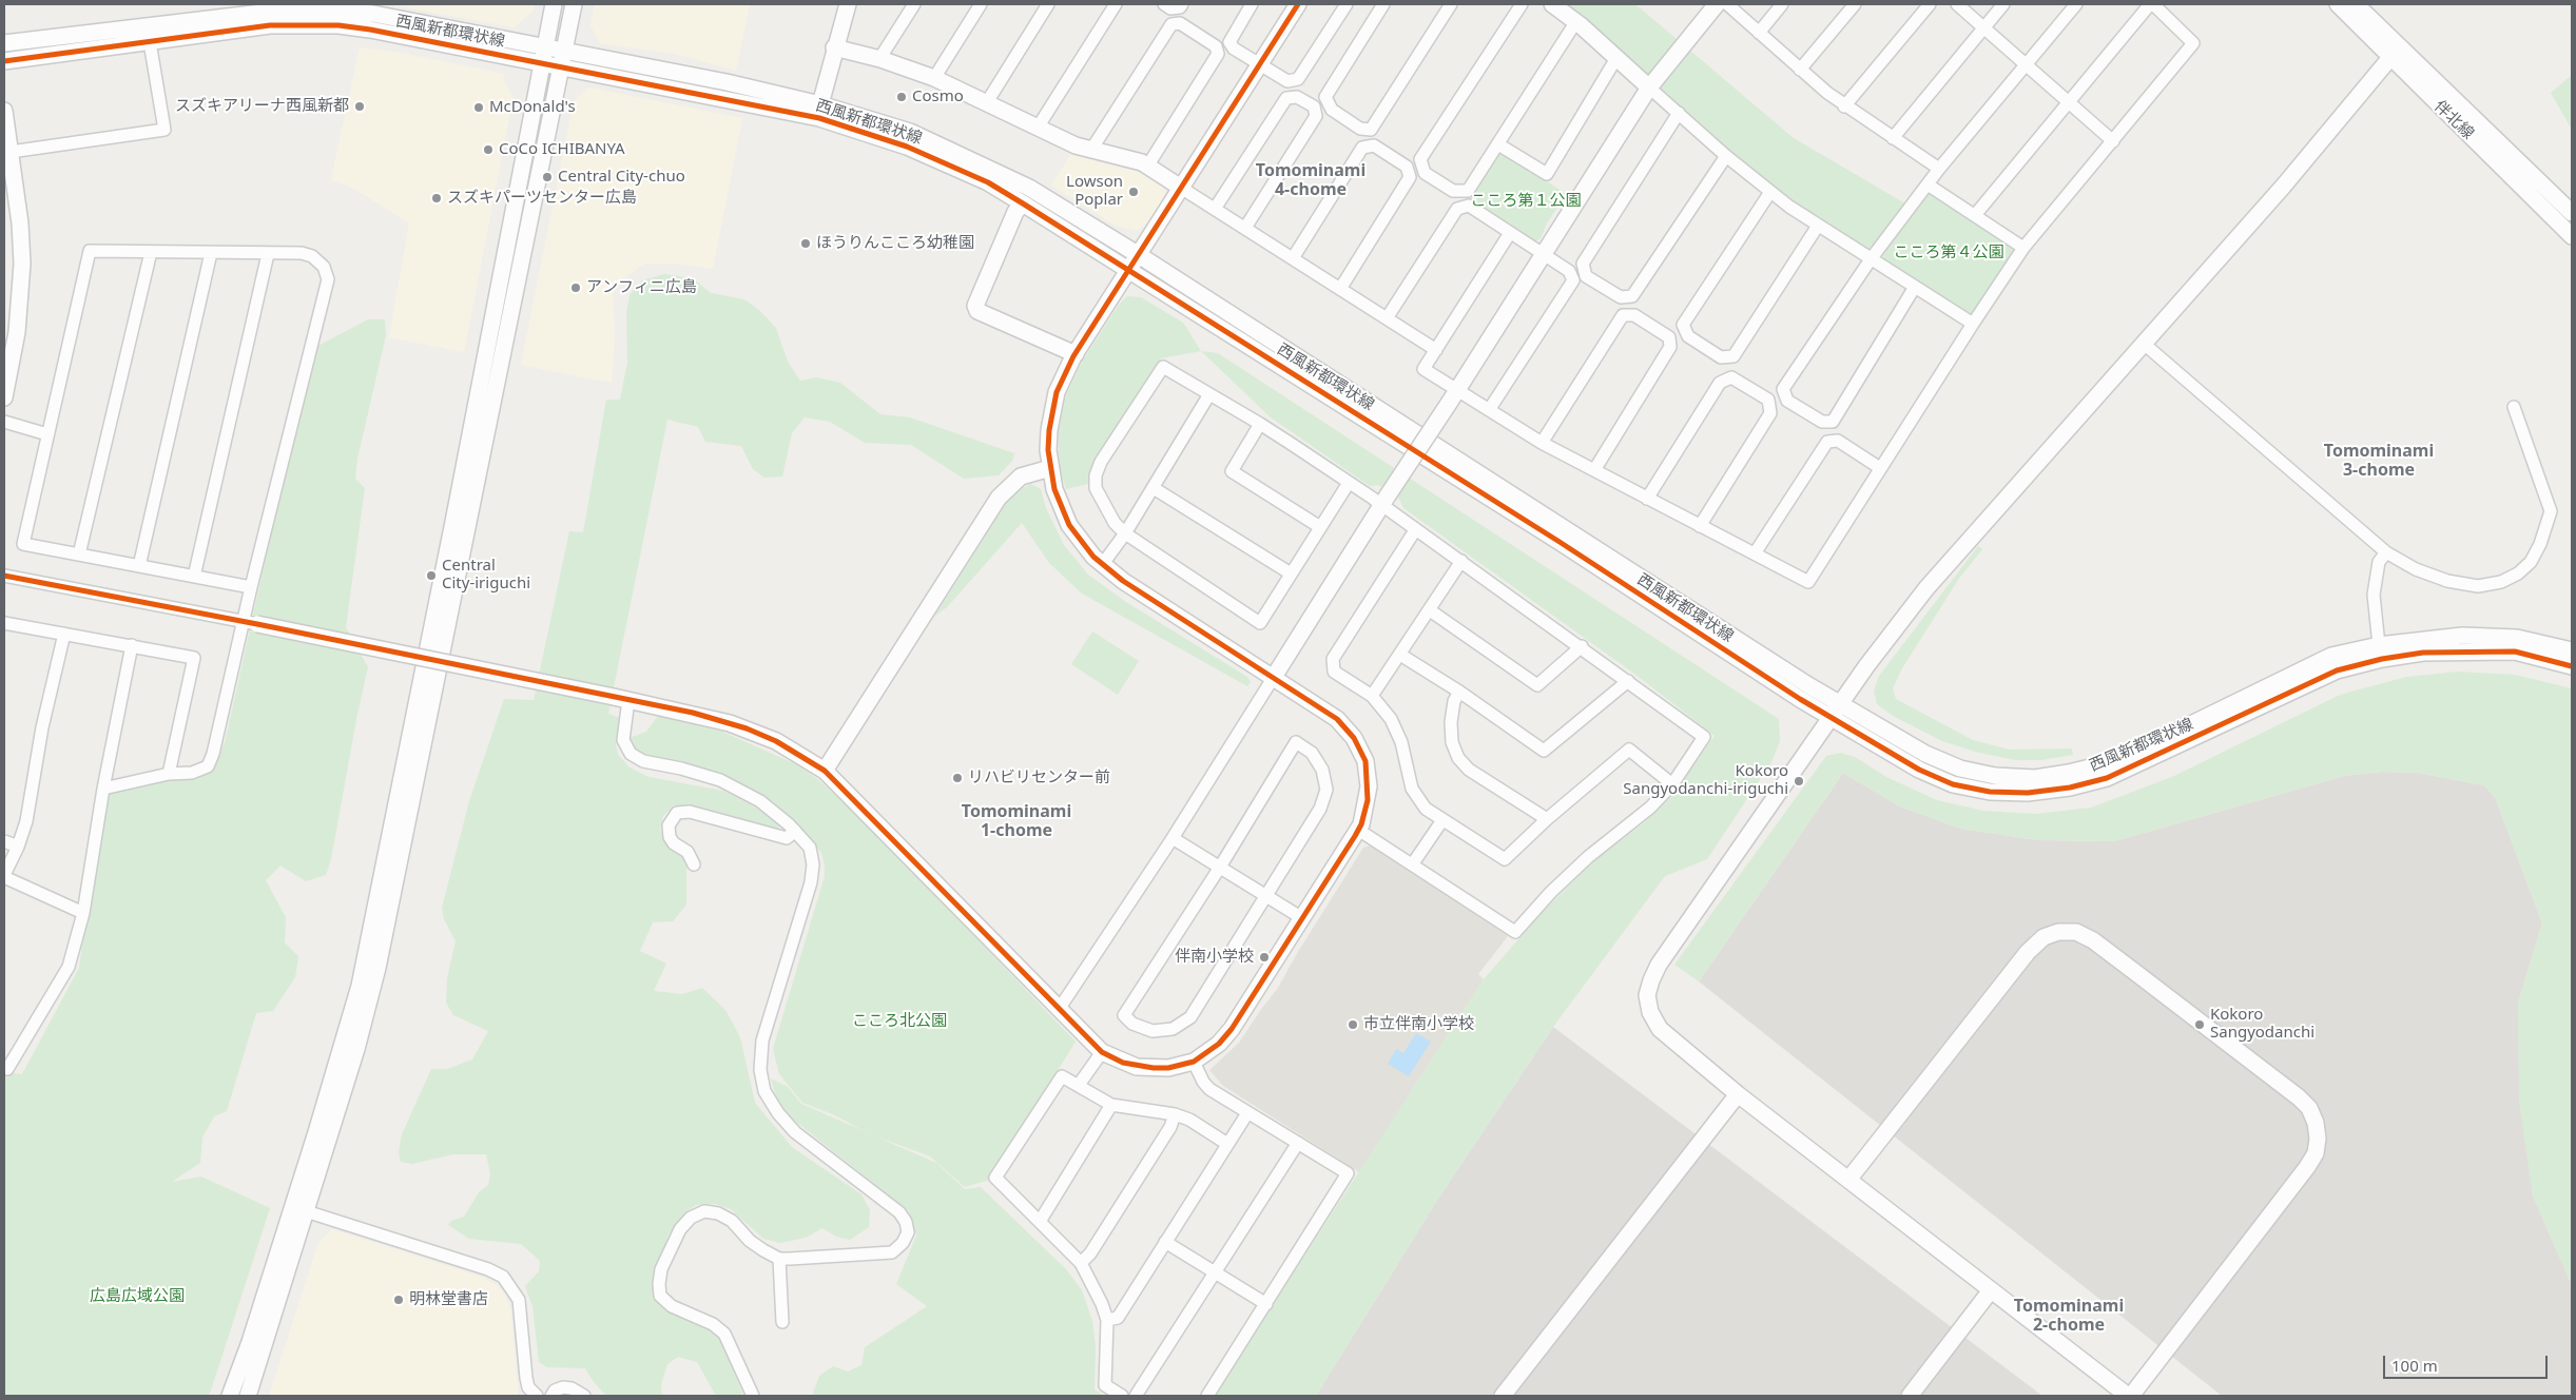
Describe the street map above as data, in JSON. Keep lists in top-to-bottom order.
{
  "streets": {
    "street": ["西風新都環状線", "伴北線"]
  },
  "districts": [
    "Tomominami 4-chome",
    "Tomominami 3-chome",
    "Tomominami 1-chome",
    "Tomominami 2-chome"
  ],
  "parks": [
    "こころ第１公園",
    "こころ第４公園",
    "こころ北公園",
    "広島広域公園"
  ],
  "places": [
    "Cosmo",
    "スズキアリーナ西風新都",
    "McDonald's",
    "CoCo ICHIBANYA",
    "Central City-chuo",
    "Lowson Poplar",
    "スズキパーツセンター広島",
    "ほうりんこころ幼稚園",
    "アンフィニ広島",
    "Central City-iriguchi",
    "リハビリセンター前",
    "Kokoro Sangyodanchi-iriguchi",
    "伴南小学校",
    "市立伴南小学校",
    "Kokoro Sangyodanchi",
    "明林堂書店"
  ],
  "scale_bar": "100 m"
}
